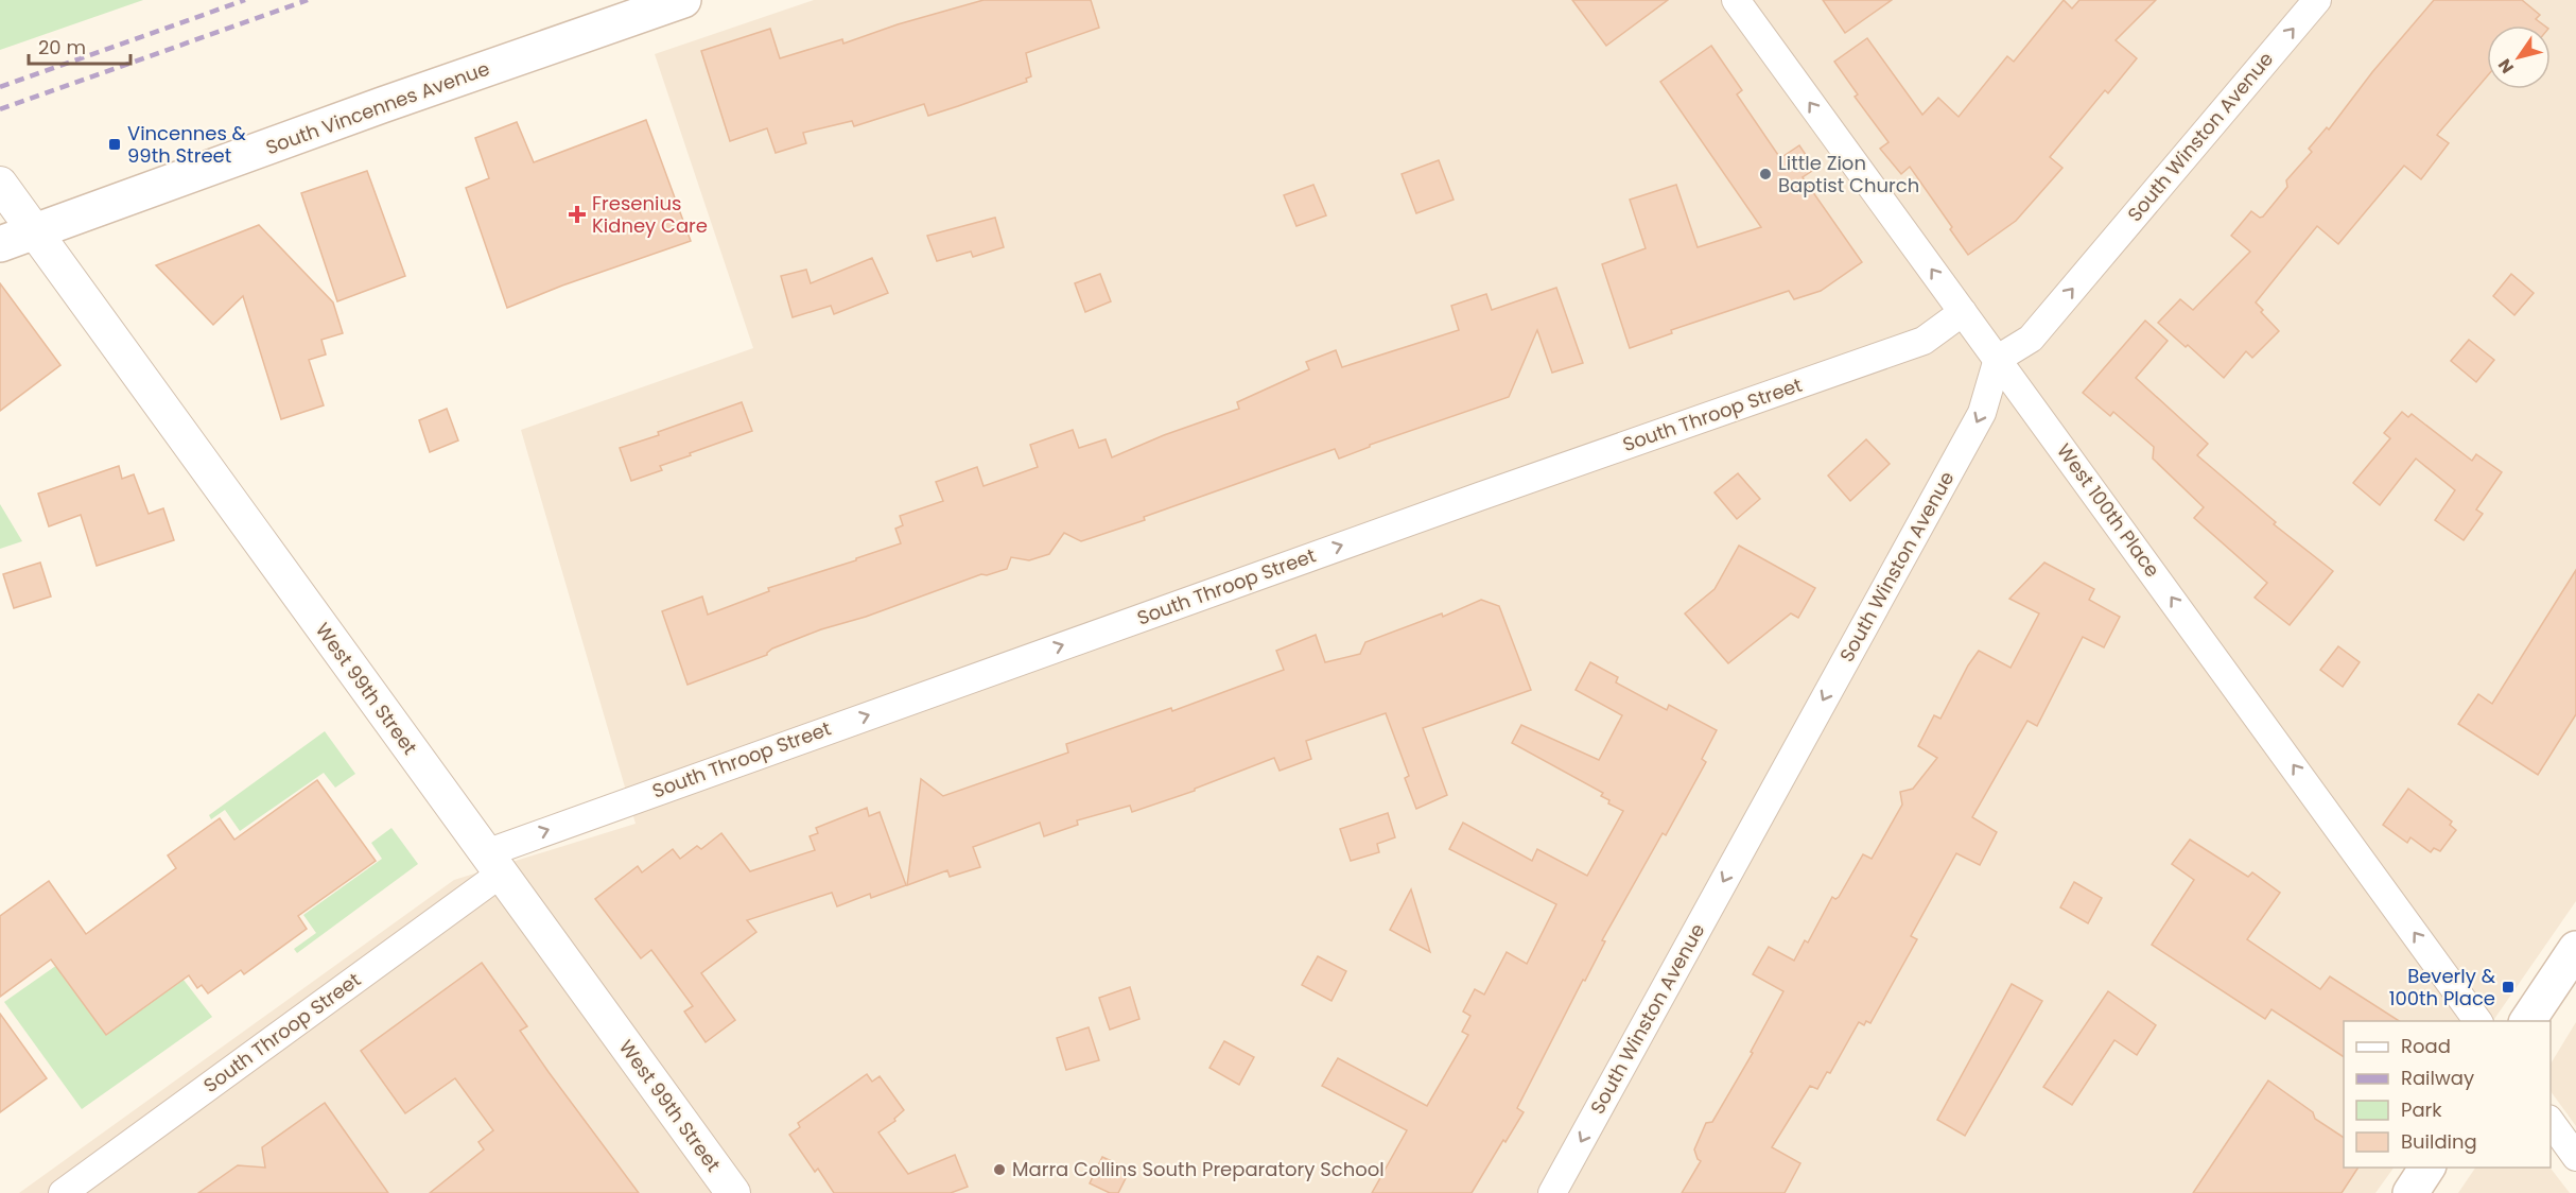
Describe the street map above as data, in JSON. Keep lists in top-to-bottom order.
{
  "streets": {
    "main road": ["South Vincennes Avenue"],
    "street": [
      "South Winston Avenue",
      "South Throop Street",
      "West 100th Place",
      "West 99th Street"
    ]
  },
  "crossings": [
    ["South Vincennes Avenue", "West 99th Street"],
    ["South Winston Avenue", "West 100th Place"],
    ["South Throop Street", "West 100th Place"],
    ["South Throop Street", "West 99th Street"]
  ],
  "one_way": ["South Throop Street", "West 100th Place"],
  "places": {
    "transit": ["Vincennes & 99th Street", "Beverly & 100th Place"],
    "other": ["Little Zion Baptist Church", "Marra Collins South Preparatory School"],
    "health": ["Fresenius Kidney Care"]
  },
  "legend": [
    "Road",
    "Railway",
    "Park",
    "Building"
  ],
  "scale_bar": "20 m",
  "north": "bottom left"
}
